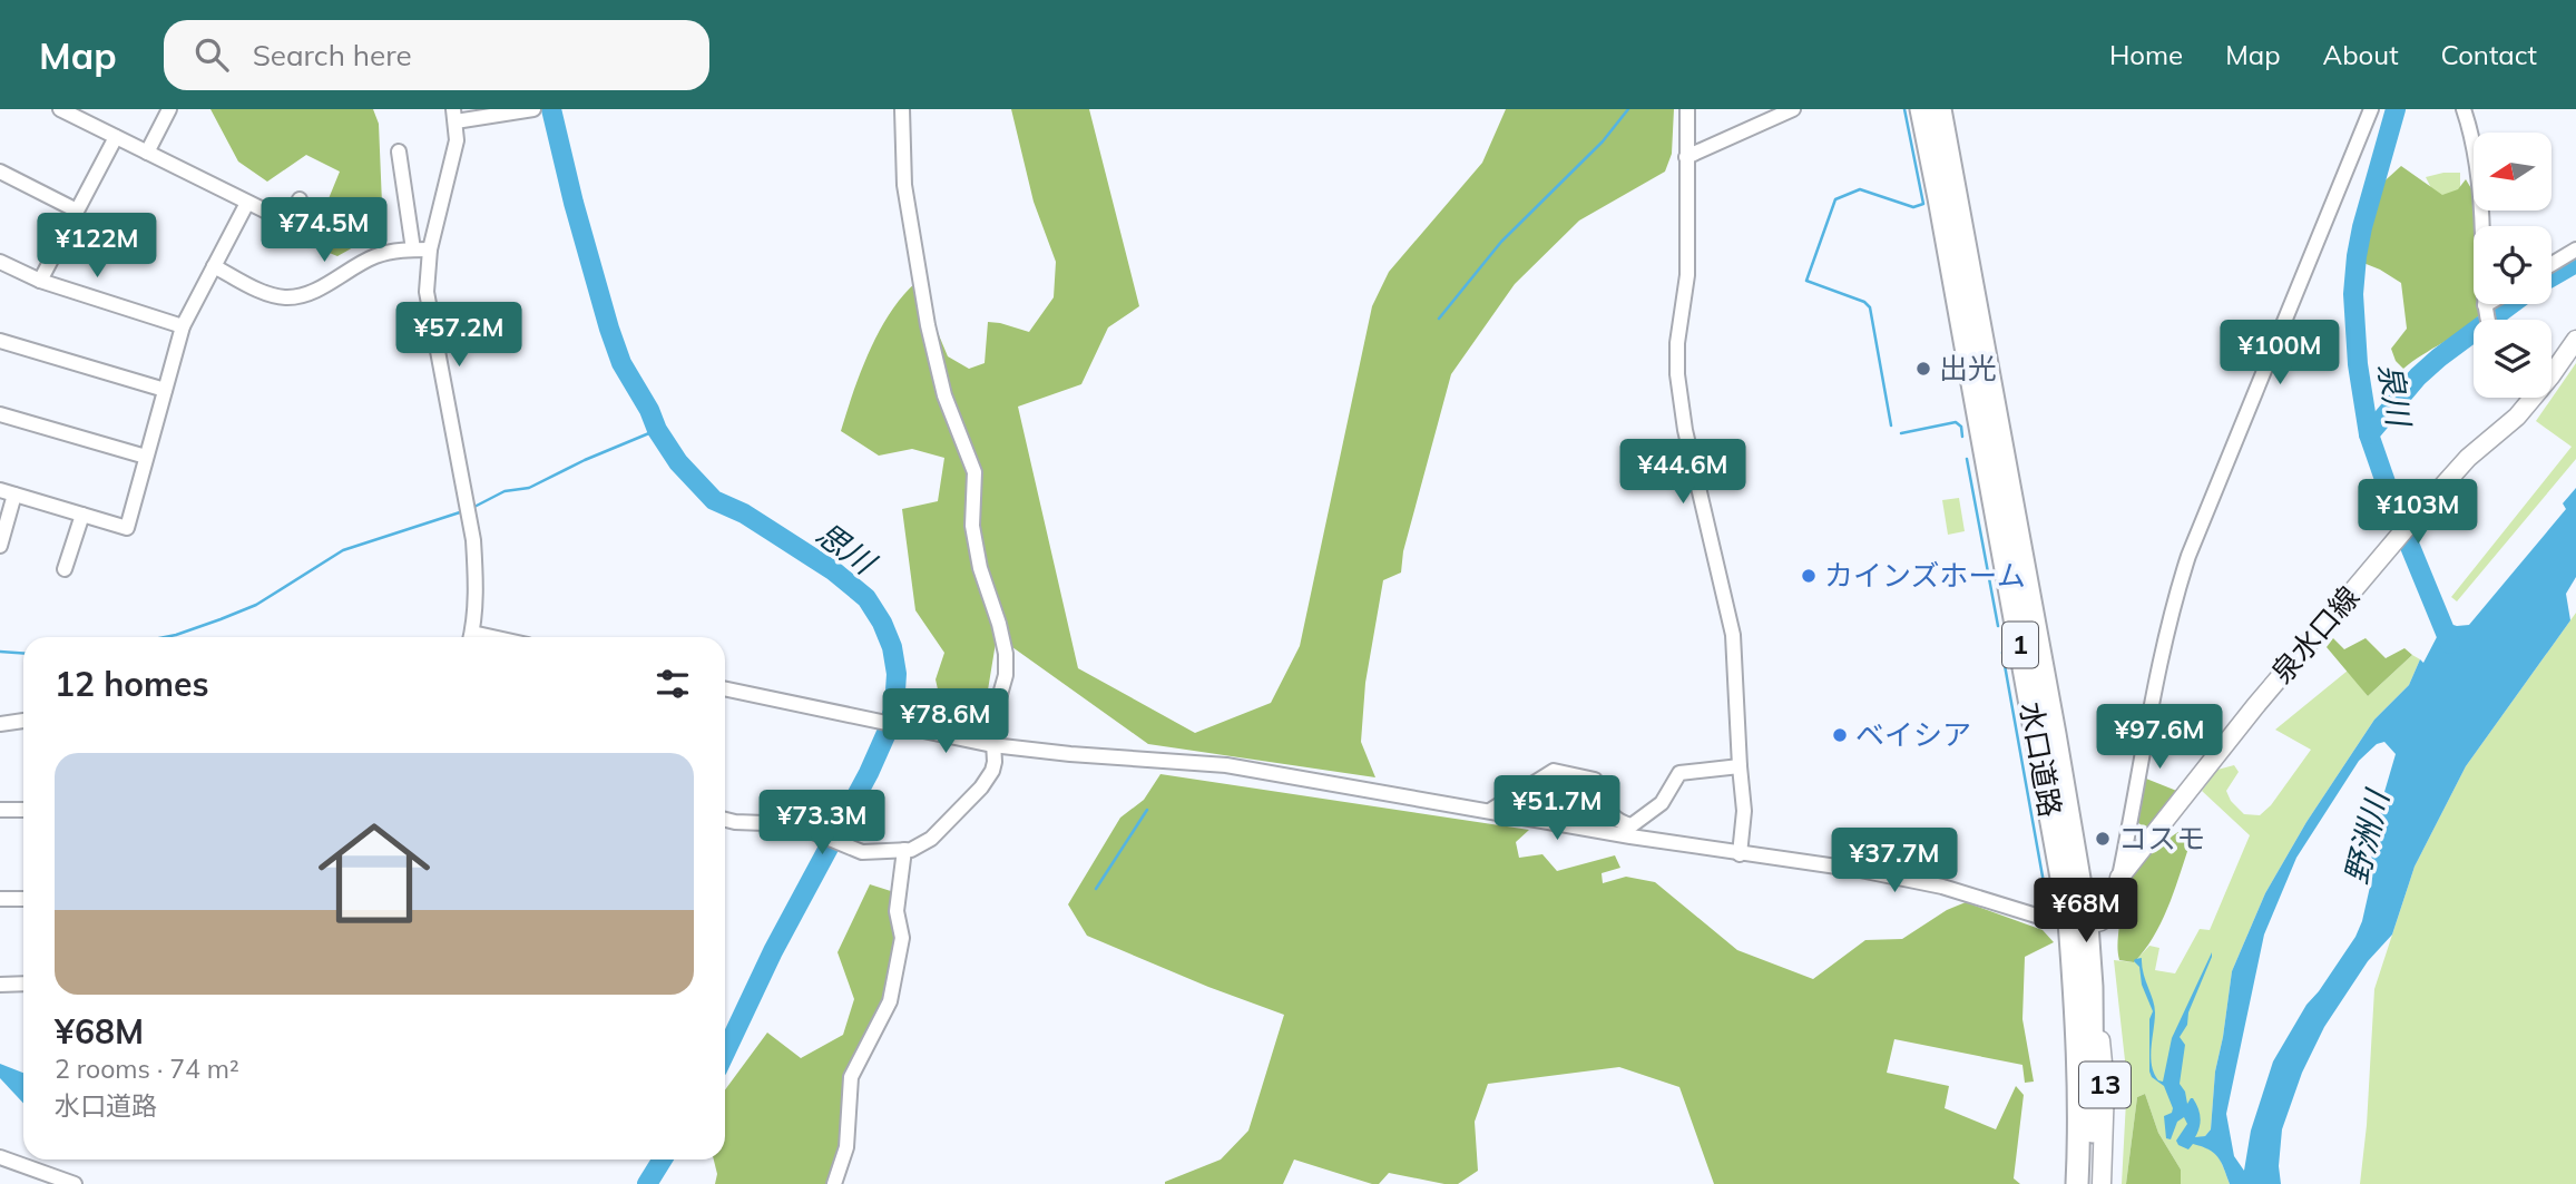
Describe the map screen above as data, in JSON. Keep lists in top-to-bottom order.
{
  "streets": {
    "highway": ["1", "水口道路"],
    "main road": ["泉水口線", "13"]
  },
  "crossings": [
    ["泉水口線", "水口道路"],
    ["水口道路", "13"]
  ],
  "water": ["泉川", "思川", "野洲川"],
  "places": [
    "出光",
    "カインズホーム",
    "ベイシア",
    "コスモ"
  ],
  "north": "left",
  "page": {
    "header": "Map",
    "search": "Search here",
    "nav": [
      "Home",
      "Map",
      "About",
      "Contact"
    ],
    "price": [
      "¥74.5M",
      "¥122M",
      "¥57.2M",
      "¥100M",
      "¥44.6M",
      "¥103M",
      "¥78.6M",
      "¥97.6M",
      "¥51.7M",
      "¥73.3M",
      "¥37.7M",
      "¥68M"
    ],
    "heading": "12 homes",
    "list": [
      {
        "name": "¥68M",
        "note": "2 rooms · 74 m² · 水口道路"
      }
    ]
  }
}
